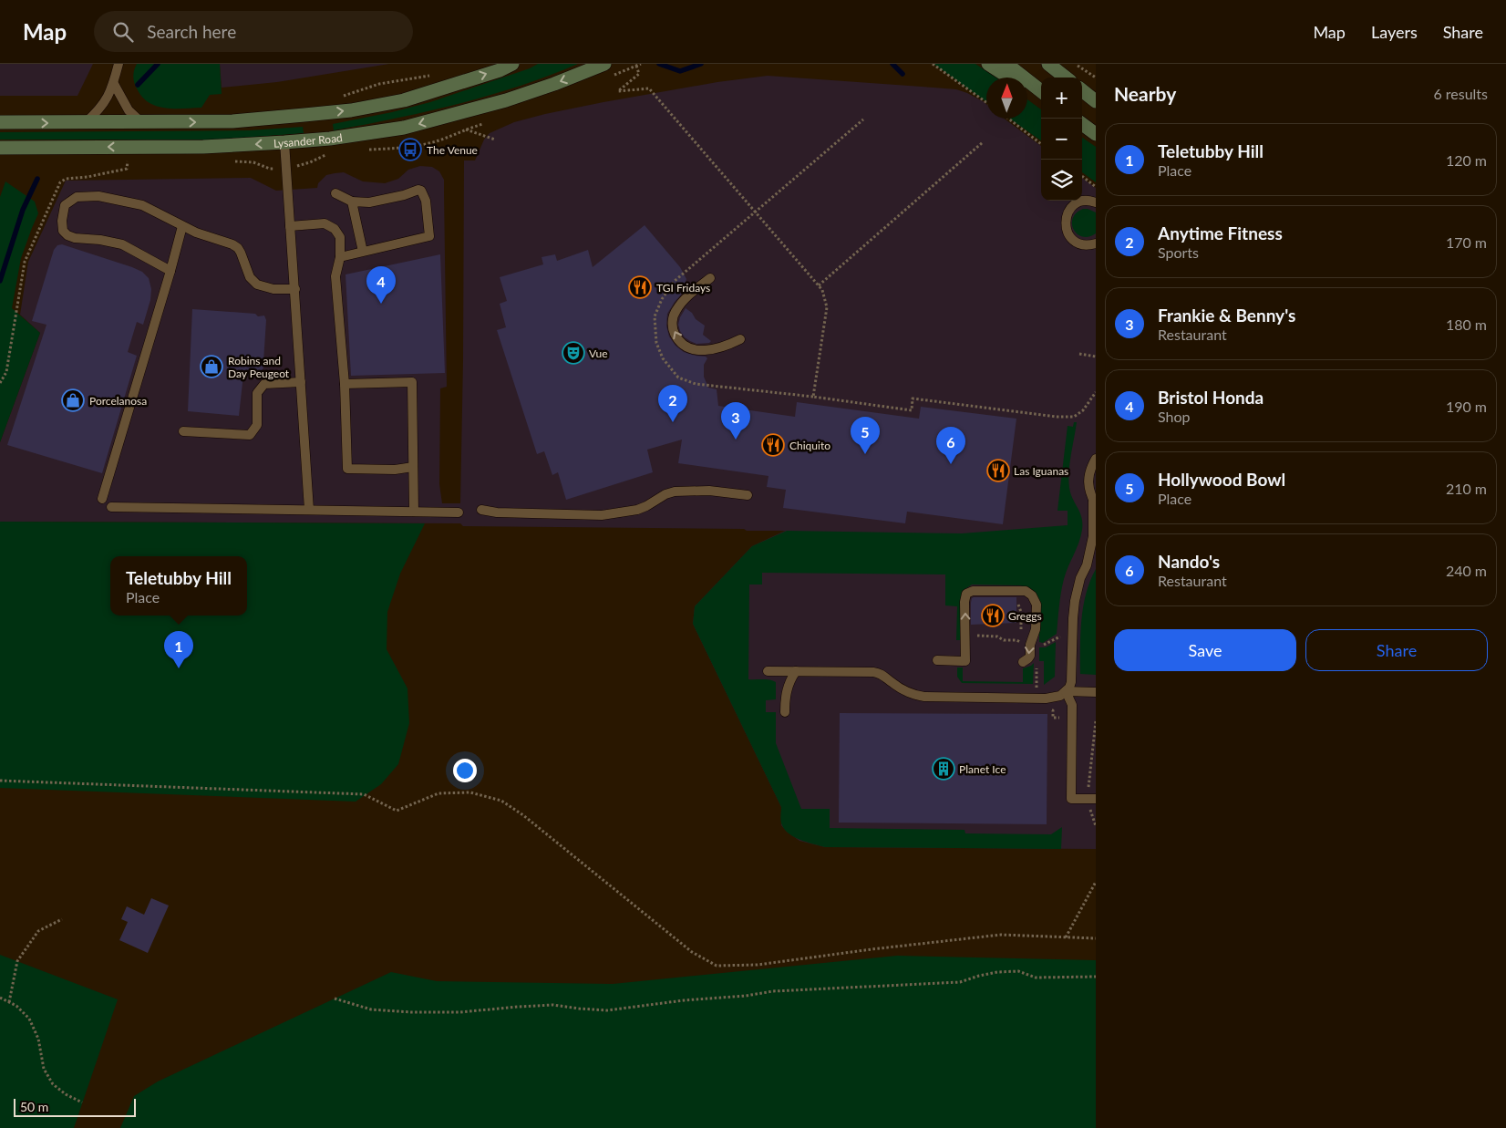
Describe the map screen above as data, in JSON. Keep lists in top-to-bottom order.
{
  "streets": {
    "street": ["Lysander Road"]
  },
  "places": {
    "bus stop": ["The Venue"],
    "restaurant": [
      "TGI Fridays",
      "Chiquito",
      "Las Iguanas",
      "Greggs"
    ],
    "theatre": ["Vue"],
    "shop": ["Robins and Day Peugeot", "Porcelanosa"],
    "building": ["Planet Ice"]
  },
  "scale_bar": "50 m",
  "north": "top",
  "page": {
    "header": "Map",
    "search": "Search here",
    "nav": ["Map", "Layers", "Share"],
    "heading": ["Nearby", "6 results"],
    "map_buttons": ["+", "−"],
    "list": [
      {
        "mark": "1",
        "name": "Teletubby Hill",
        "note": "Place",
        "value": "120 m"
      },
      {
        "mark": "2",
        "name": "Anytime Fitness",
        "note": "Sports",
        "value": "170 m"
      },
      {
        "mark": "3",
        "name": "Frankie & Benny's",
        "note": "Restaurant",
        "value": "180 m"
      },
      {
        "mark": "4",
        "name": "Bristol Honda",
        "note": "Shop",
        "value": "190 m"
      },
      {
        "mark": "5",
        "name": "Hollywood Bowl",
        "note": "Place",
        "value": "210 m"
      },
      {
        "mark": "6",
        "name": "Nando's",
        "note": "Restaurant",
        "value": "240 m"
      }
    ],
    "pins": [
      "4",
      "2",
      "3",
      "5",
      "6",
      "1"
    ],
    "popup": ["Teletubby Hill", "Place"],
    "buttons": ["Save", "Share"],
    "scale": "50 m"
  }
}
